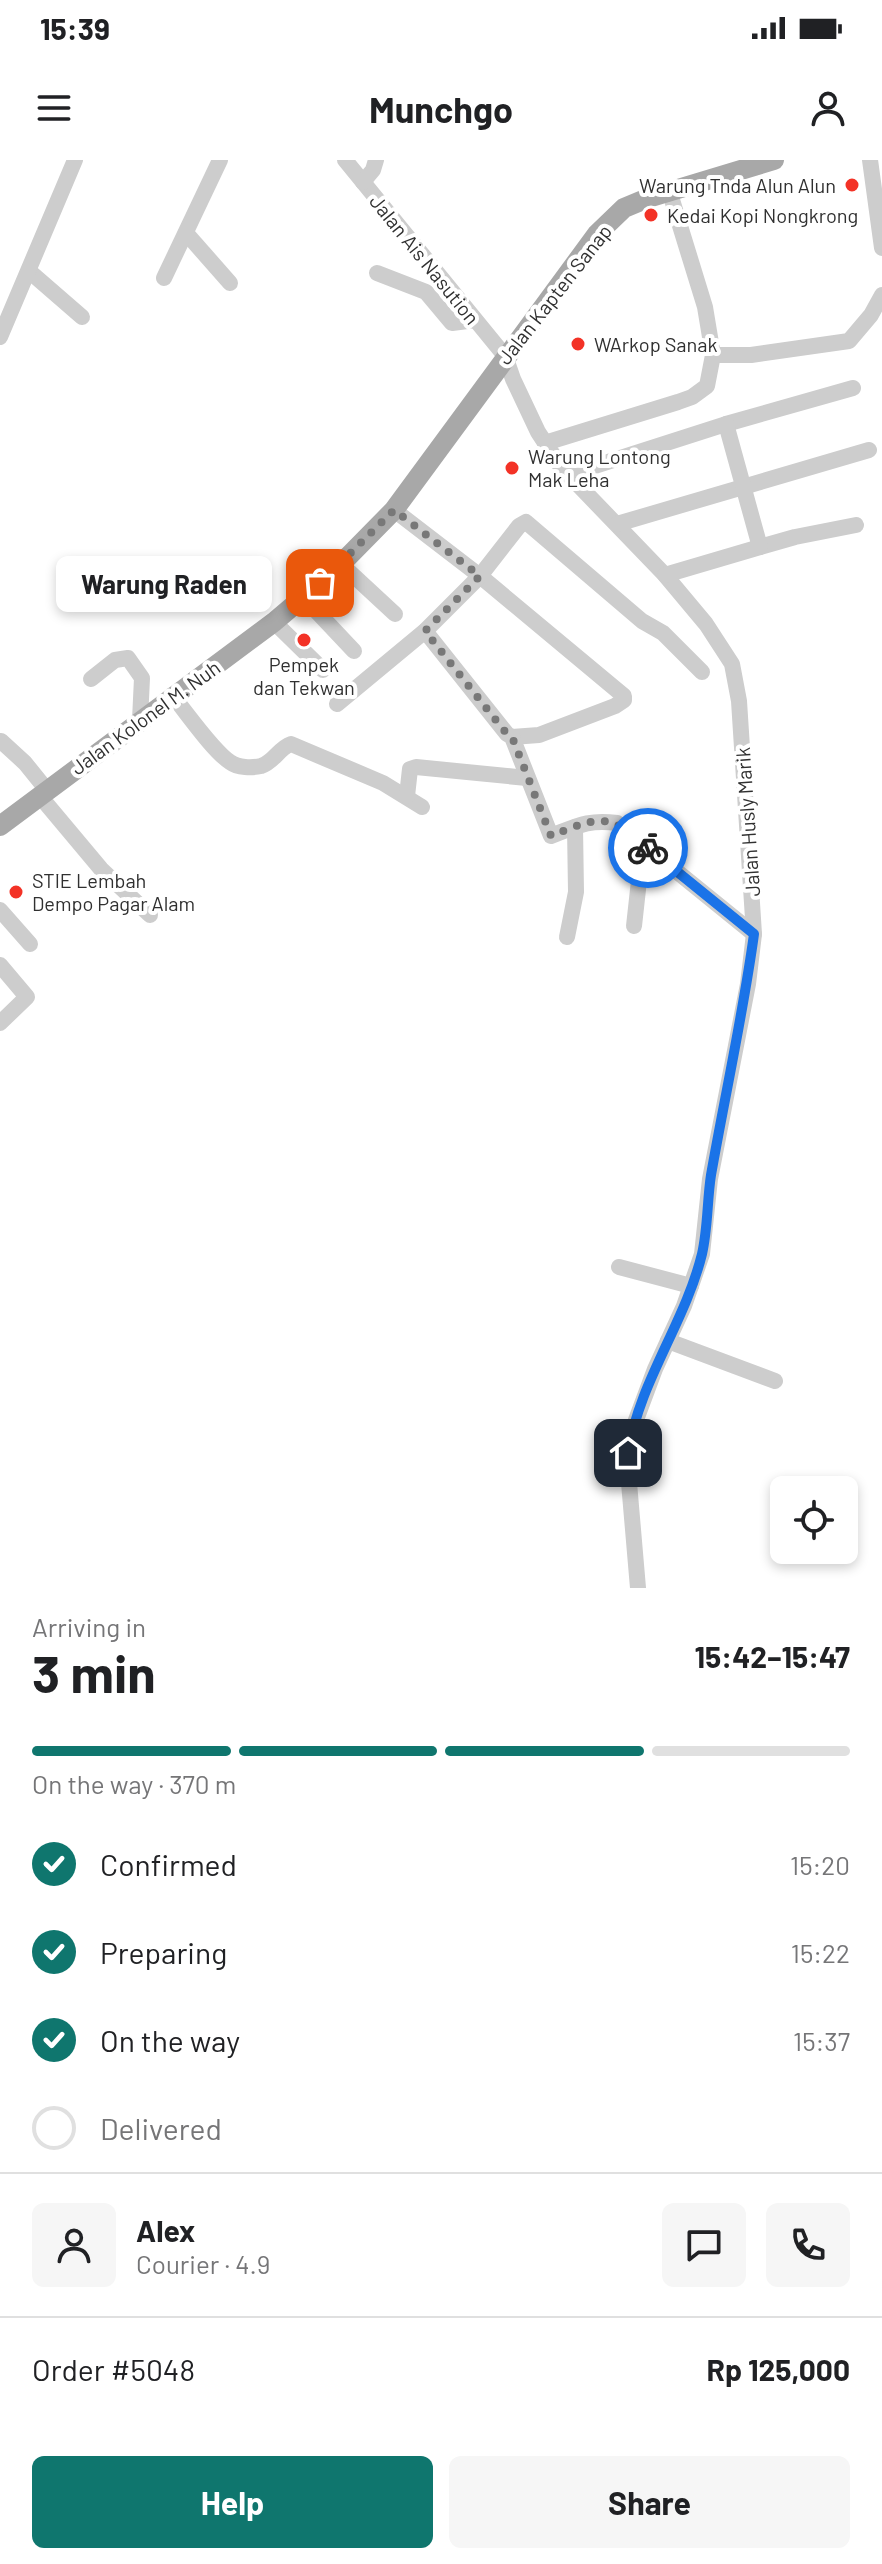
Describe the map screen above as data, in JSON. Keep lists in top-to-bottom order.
{
  "streets": {
    "main road": ["Jalan Kapten Sanap", "Jalan Kolonel M. Nuh"],
    "street": ["Jalan Ais Nasution", "Jalan Husly Marik"]
  },
  "crossings": [
    ["Jalan Ais Nasution", "Jalan Kapten Sanap"],
    ["Jalan Ais Nasution", "Jalan Husly Marik"],
    ["Jalan Kapten Sanap", "Jalan Kolonel M. Nuh"],
    ["Jalan Kapten Sanap", "Jalan Husly Marik"]
  ],
  "places": [
    "Warung Tnda Alun Alun",
    "Kedai Kopi Nongkrong",
    "WArkop Sanak",
    "Warung Lontong Mak Leha",
    "Warung Raden",
    "Pempek dan Tekwan",
    "STIE Lembah Dempo Pagar Alam"
  ],
  "page": {
    "status": "15:39",
    "header": "Munchgo",
    "bubble": "Warung Raden",
    "heading": ["3 min", "Arriving in", "15:42–15:47"],
    "panel": [
      "Alex",
      "Courier · 4.9",
      "Order #5048",
      "Rp 125,000"
    ],
    "bar": "On the way · 370 m",
    "list": [
      ["Confirmed", "15:20"],
      ["Preparing", "15:22"],
      ["On the way", "15:37"],
      "Delivered"
    ],
    "buttons": ["Help", "Share"]
  }
}
